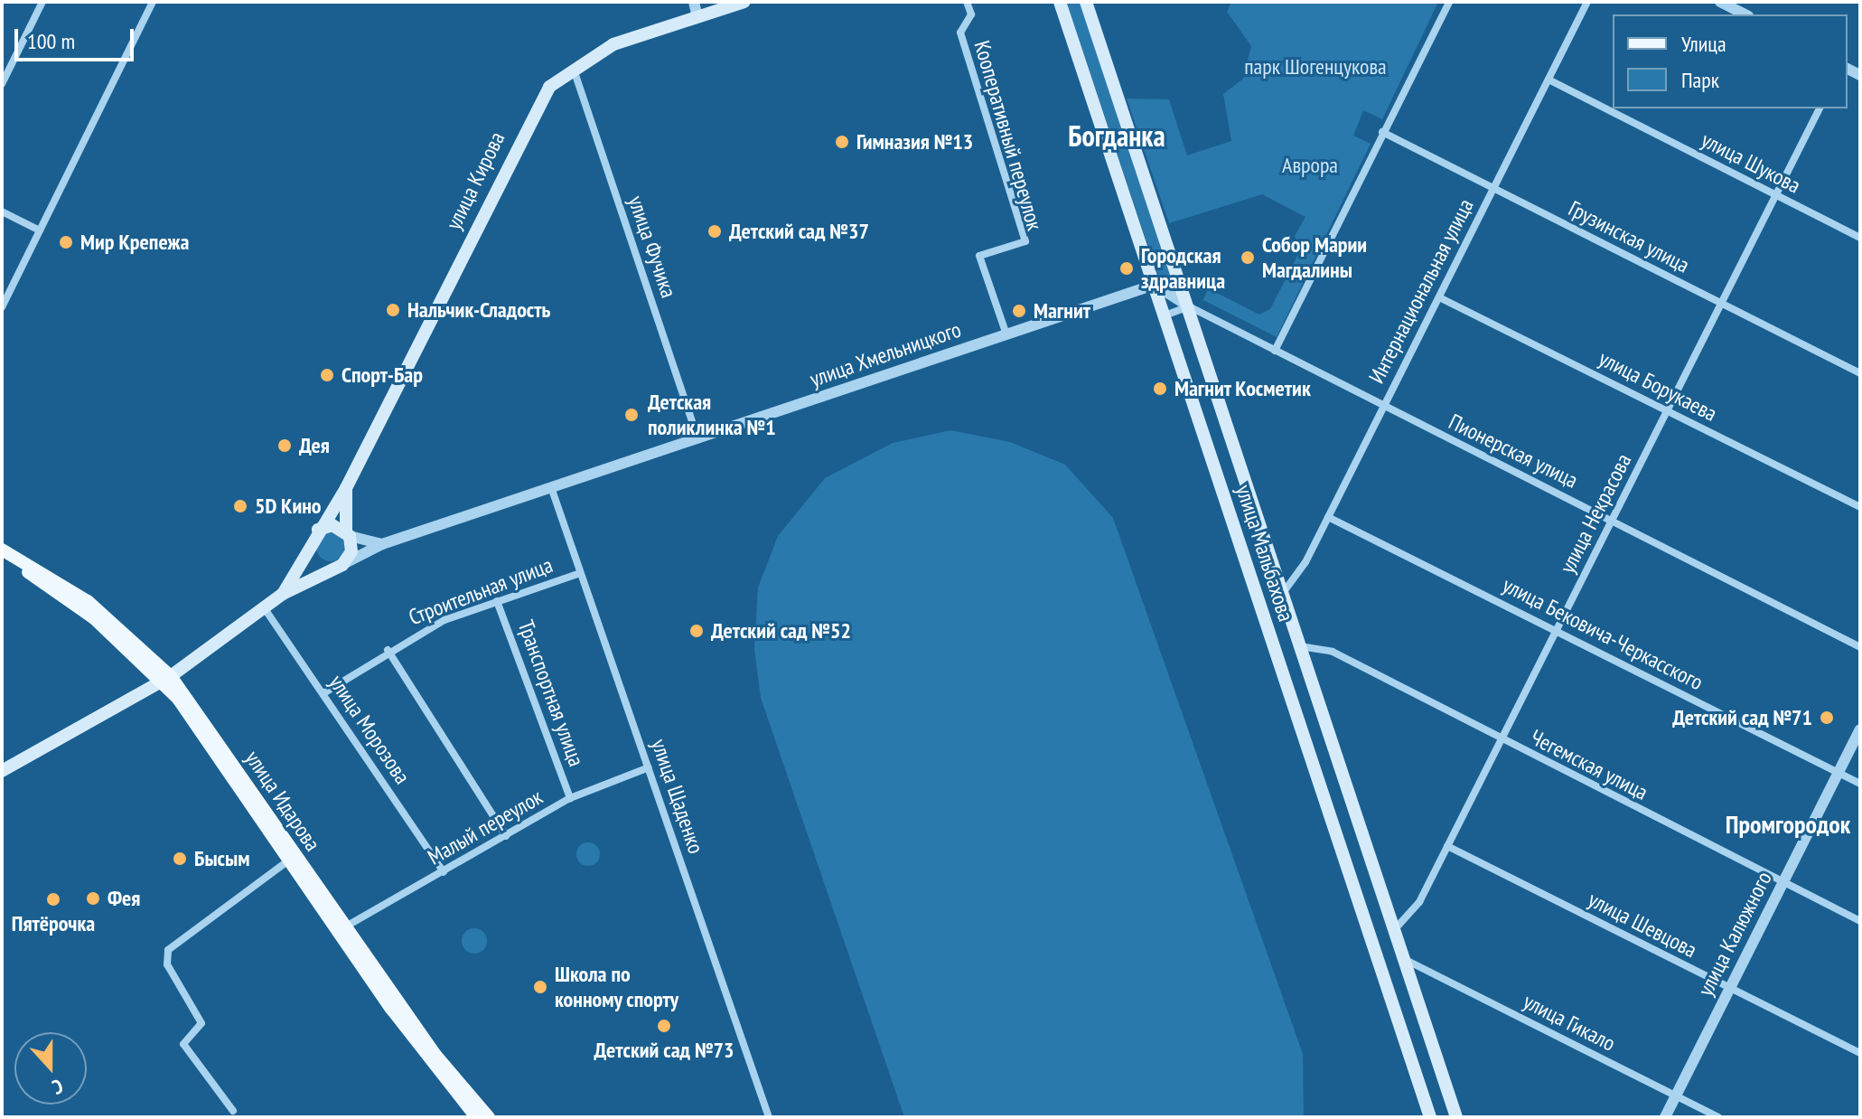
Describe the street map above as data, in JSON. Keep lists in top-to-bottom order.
{
  "streets": {
    "main road": ["улица Кирова", "улица Мальбахова", "улица Идарова"],
    "street": [
      "Кооперативный переулок",
      "улица Шукова",
      "Грузинская улица",
      "улица Фучика",
      "Интернациональная улица",
      "улица Хмельницкого",
      "улица Борукаева",
      "Пионерская улица",
      "улица Некрасова",
      "Строительная улица",
      "улица Бековича-Черкасского",
      "Транспортная улица",
      "улица Морозова",
      "Чегемская улица",
      "улица Щаденко",
      "Малый переулок",
      "улица Шевцова",
      "улица Калюжного",
      "улица Гикало"
    ]
  },
  "crossings": [
    ["Кооперативный переулок", "улица Хмельницкого"],
    ["улица Шукова", "Интернациональная улица"],
    ["улица Шукова", "улица Некрасова"],
    ["улица Кирова", "улица Фучика"],
    ["улица Кирова", "улица Хмельницкого"],
    ["Грузинская улица", "Интернациональная улица"],
    ["Грузинская улица", "улица Некрасова"],
    ["улица Фучика", "улица Хмельницкого"],
    ["Интернациональная улица", "улица Борукаева"],
    ["Интернациональная улица", "Пионерская улица"],
    ["Интернациональная улица", "улица Мальбахова"],
    ["Интернациональная улица", "улица Бековича-Черкасского"],
    ["улица Хмельницкого", "улица Мальбахова"],
    ["улица Хмельницкого", "улица Щаденко"],
    ["улица Борукаева", "улица Некрасова"],
    ["Пионерская улица", "улица Некрасова"],
    ["Пионерская улица", "улица Мальбахова"],
    ["улица Некрасова", "улица Мальбахова"],
    ["улица Некрасова", "улица Бековича-Черкасского"],
    ["улица Некрасова", "Чегемская улица"],
    ["улица Некрасова", "улица Шевцова"],
    ["улица Мальбахова", "Чегемская улица"],
    ["улица Мальбахова", "улица Гикало"],
    ["Строительная улица", "Транспортная улица"],
    ["Строительная улица", "улица Морозова"],
    ["Строительная улица", "улица Щаденко"],
    ["улица Бековича-Черкасского", "улица Калюжного"],
    ["Транспортная улица", "Малый переулок"],
    ["улица Морозова", "Малый переулок"],
    ["Чегемская улица", "улица Калюжного"],
    ["улица Щаденко", "Малый переулок"],
    ["улица Идарова", "Малый переулок"],
    ["улица Шевцова", "улица Калюжного"],
    ["улица Калюжного", "улица Гикало"]
  ],
  "districts": ["Богданка", "Промгородок"],
  "parks": ["парк Шогенцукова", "Аврора"],
  "places": [
    "Гимназия №13",
    "Детский сад №37",
    "Мир Крепежа",
    "Собор Марии Магдалины",
    "Городская здравница",
    "Нальчик-Сладость",
    "Магнит",
    "Спорт-Бар",
    "Магнит Косметик",
    "Детская поликлинка №1",
    "Дея",
    "5D Кино",
    "Детский сад №52",
    "Детский сад №71",
    "Бысым",
    "Фея",
    "Пятёрочка",
    "Школа по конному спорту",
    "Детский сад №73"
  ],
  "legend": ["Улица", "Парк"],
  "scale_bar": "100 m",
  "north": "bottom"
}
